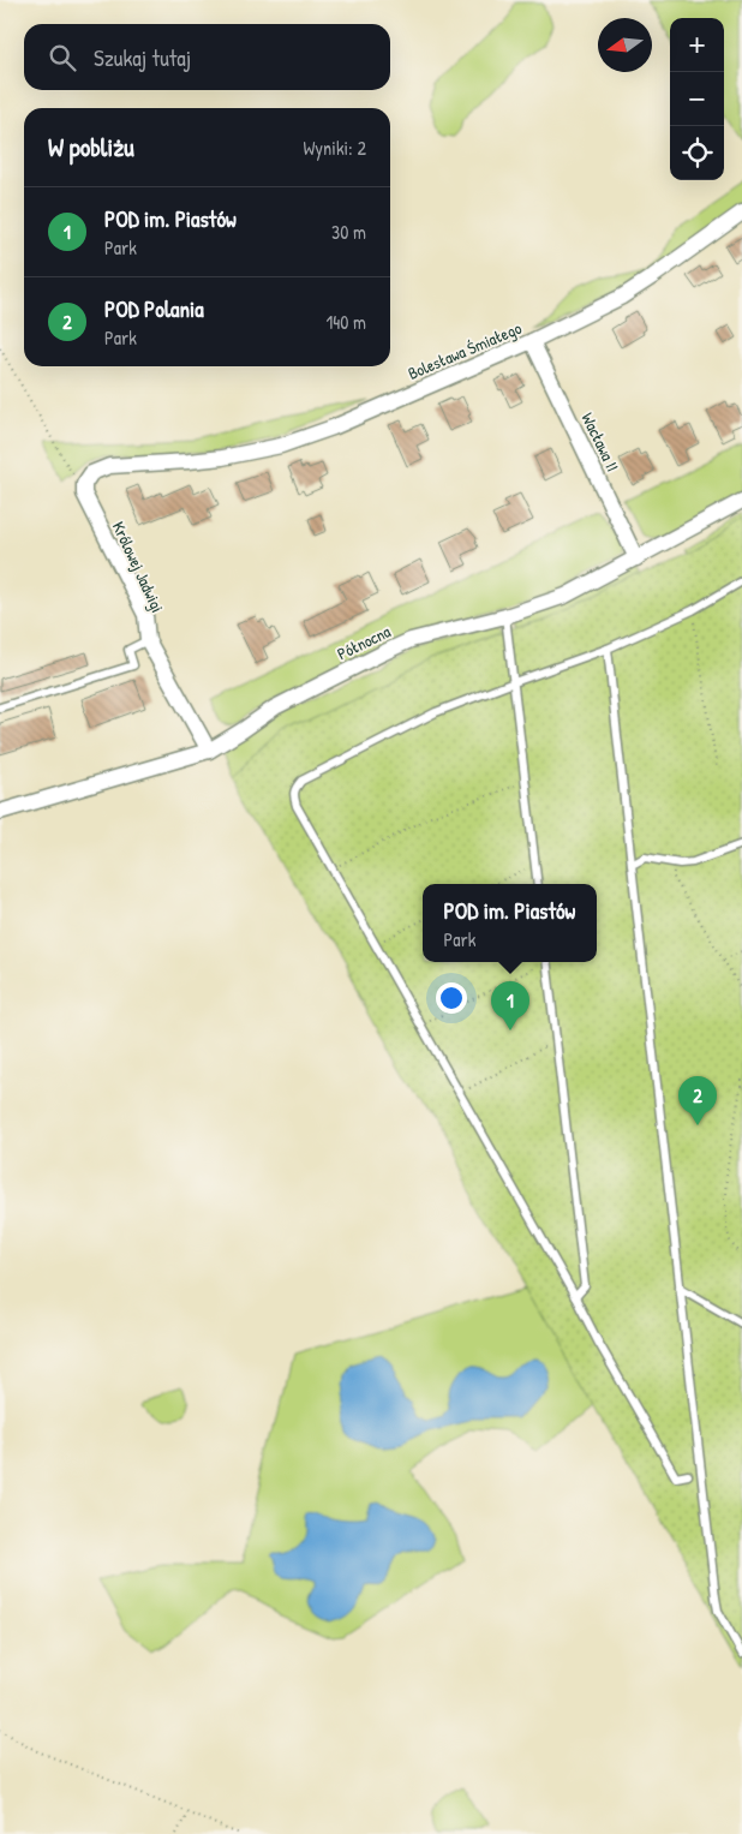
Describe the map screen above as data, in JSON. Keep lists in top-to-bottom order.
{
  "streets": {
    "street": [
      "Bolesława Śmiałego",
      "Wacława II",
      "Królowej Jadwigi",
      "Północna"
    ]
  },
  "crossings": [
    ["Bolesława Śmiałego", "Wacława II"],
    ["Bolesława Śmiałego", "Królowej Jadwigi"],
    ["Wacława II", "Północna"],
    ["Królowej Jadwigi", "Północna"]
  ],
  "north": "left",
  "page": {
    "map_buttons": ["+", "−"],
    "search": "Szukaj tutaj",
    "heading": ["W pobliżu", "Wyniki: 2"],
    "list": [
      {
        "mark": "1",
        "name": "POD im. Piastów",
        "note": "Park",
        "value": "30 m"
      },
      {
        "mark": "2",
        "name": "POD Polania",
        "note": "Park",
        "value": "140 m"
      }
    ],
    "popup": ["POD im. Piastów", "Park"],
    "pins": ["1", "2"]
  }
}
